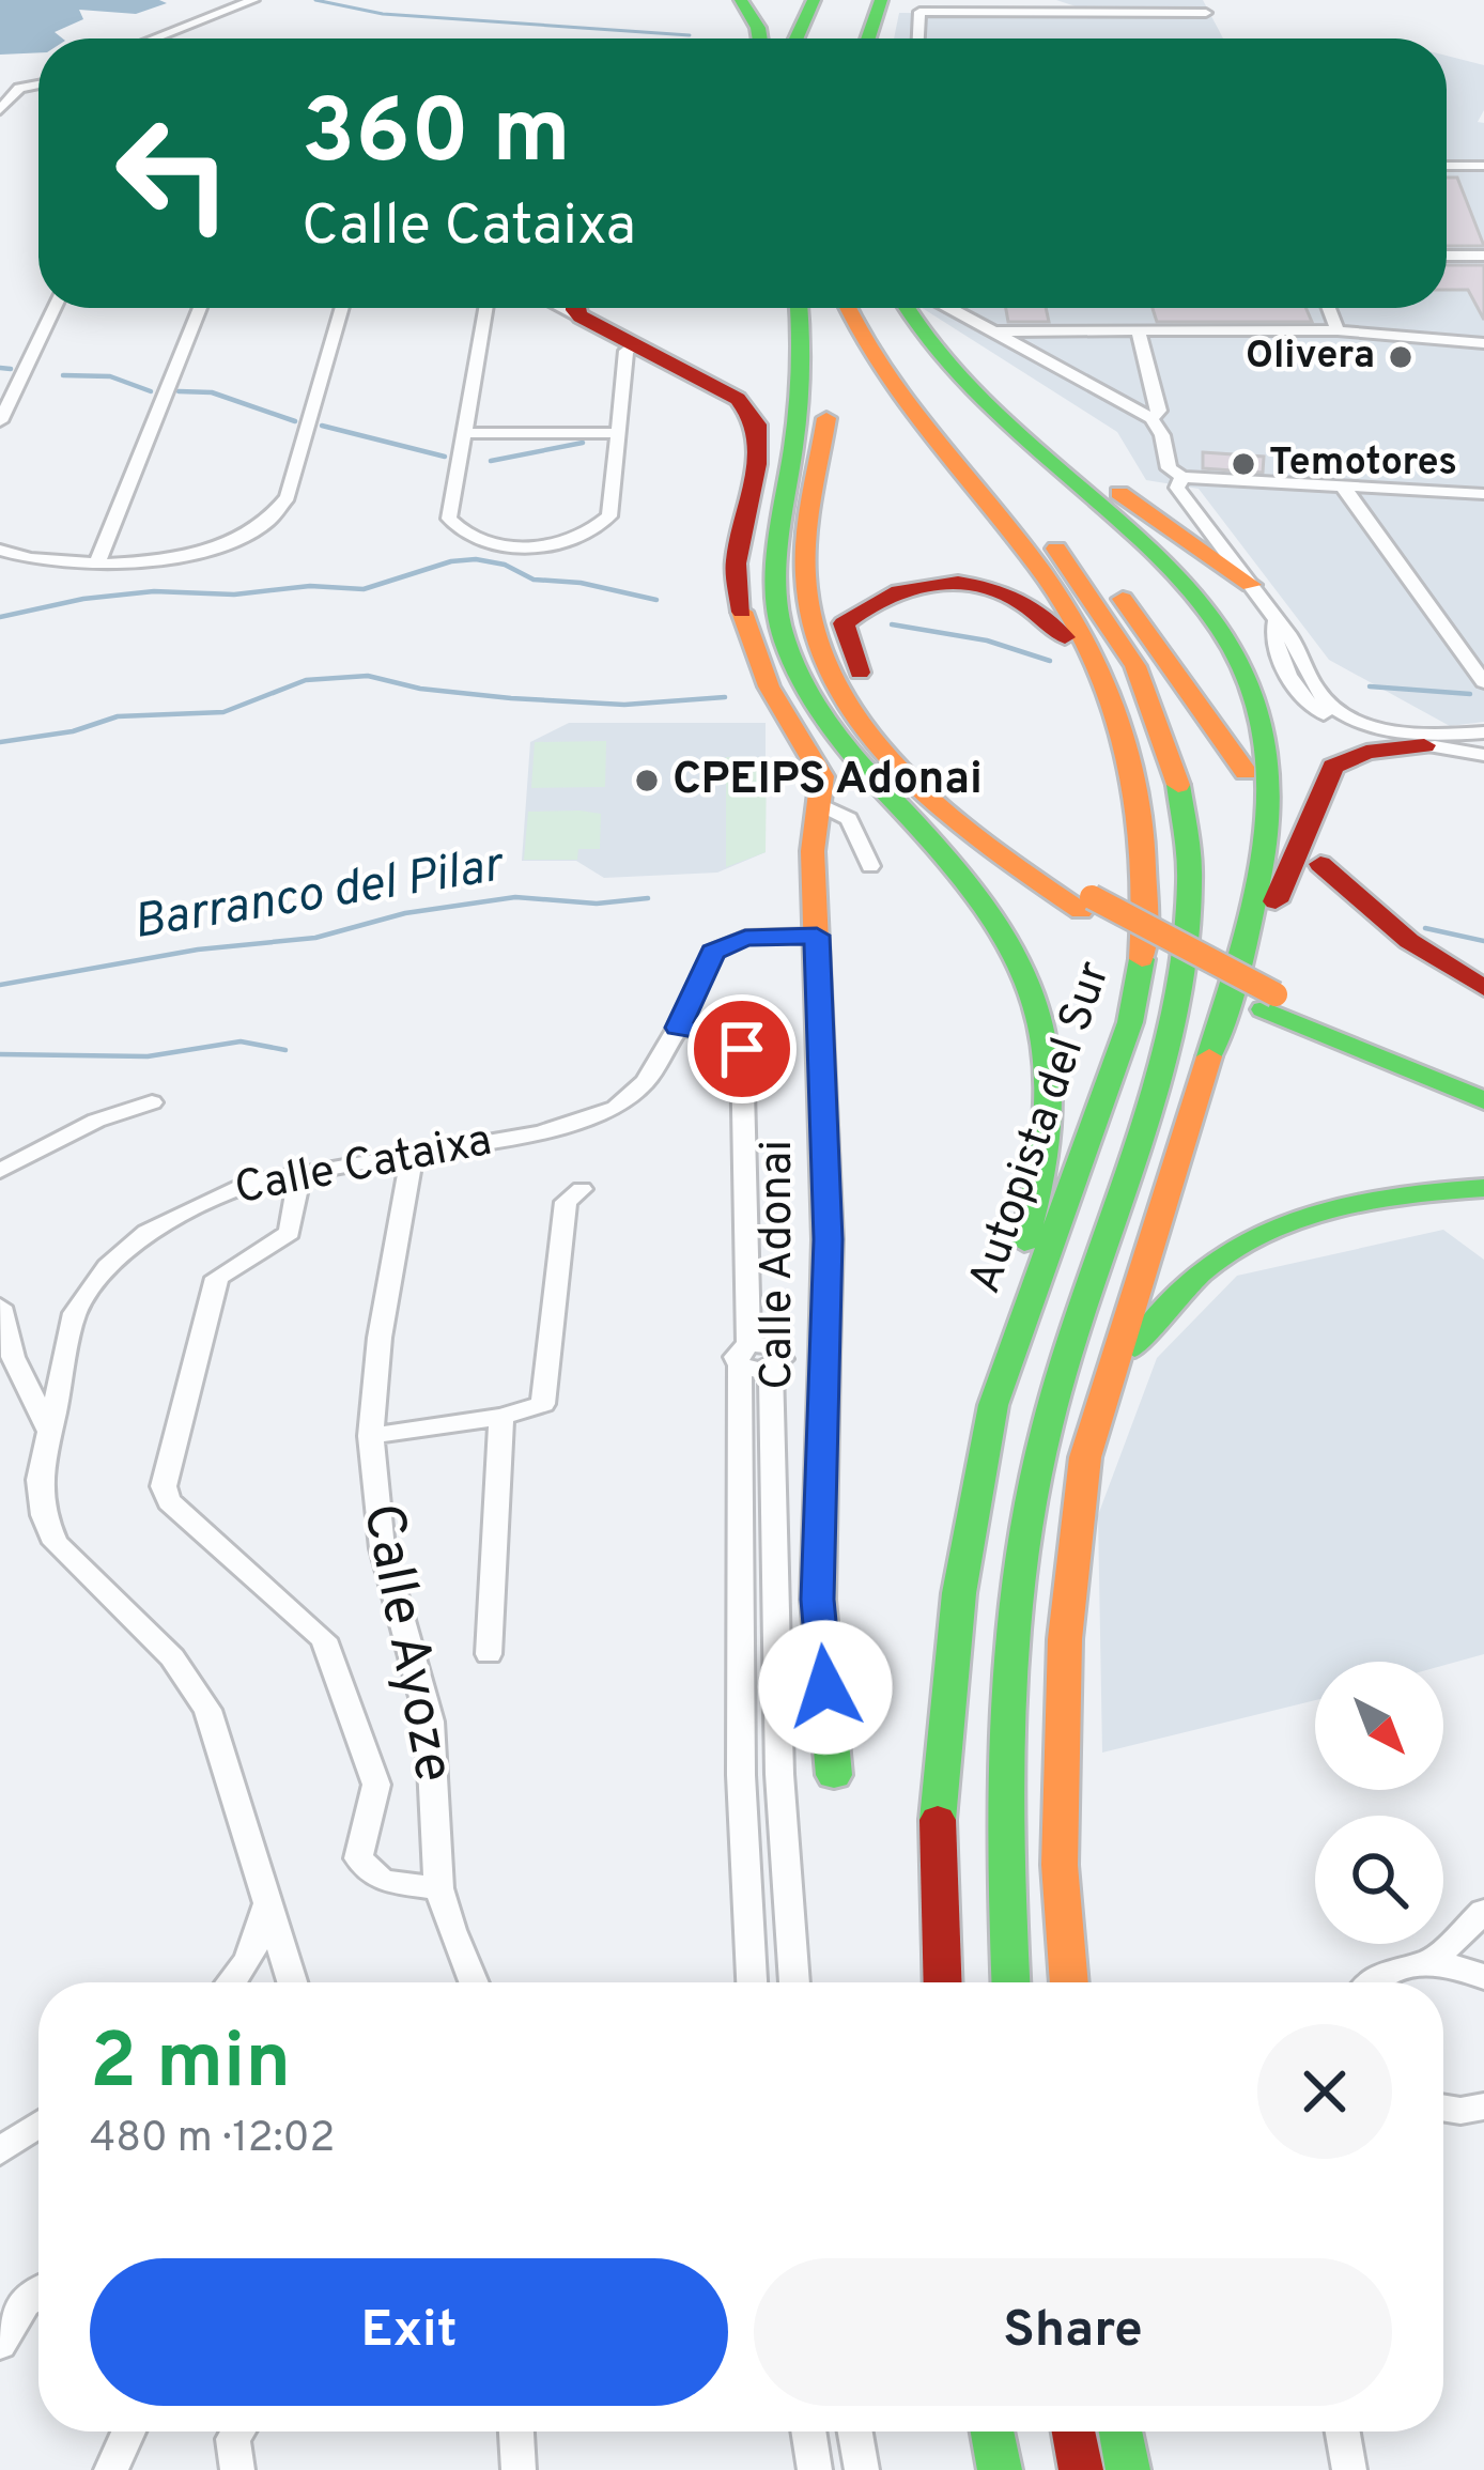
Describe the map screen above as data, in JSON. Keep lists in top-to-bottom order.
{
  "streets": {
    "main road": ["Autopista del Sur", "Calle Adonai"],
    "street": ["Calle Cataixa", "Calle Ayoze"]
  },
  "crossings": [
    ["Calle Cataixa", "Calle Adonai"],
    ["Calle Cataixa", "Calle Ayoze"]
  ],
  "water": ["Barranco del Pilar"],
  "places": ["Olivera", "Temotores", "CPEIPS Adonai"],
  "north": "bottom right",
  "page": {
    "turn": ["360 m", "Calle Cataixa"],
    "heading": ["2 min", "480 m · 12:02"],
    "buttons": ["Exit", "Share"]
  }
}
